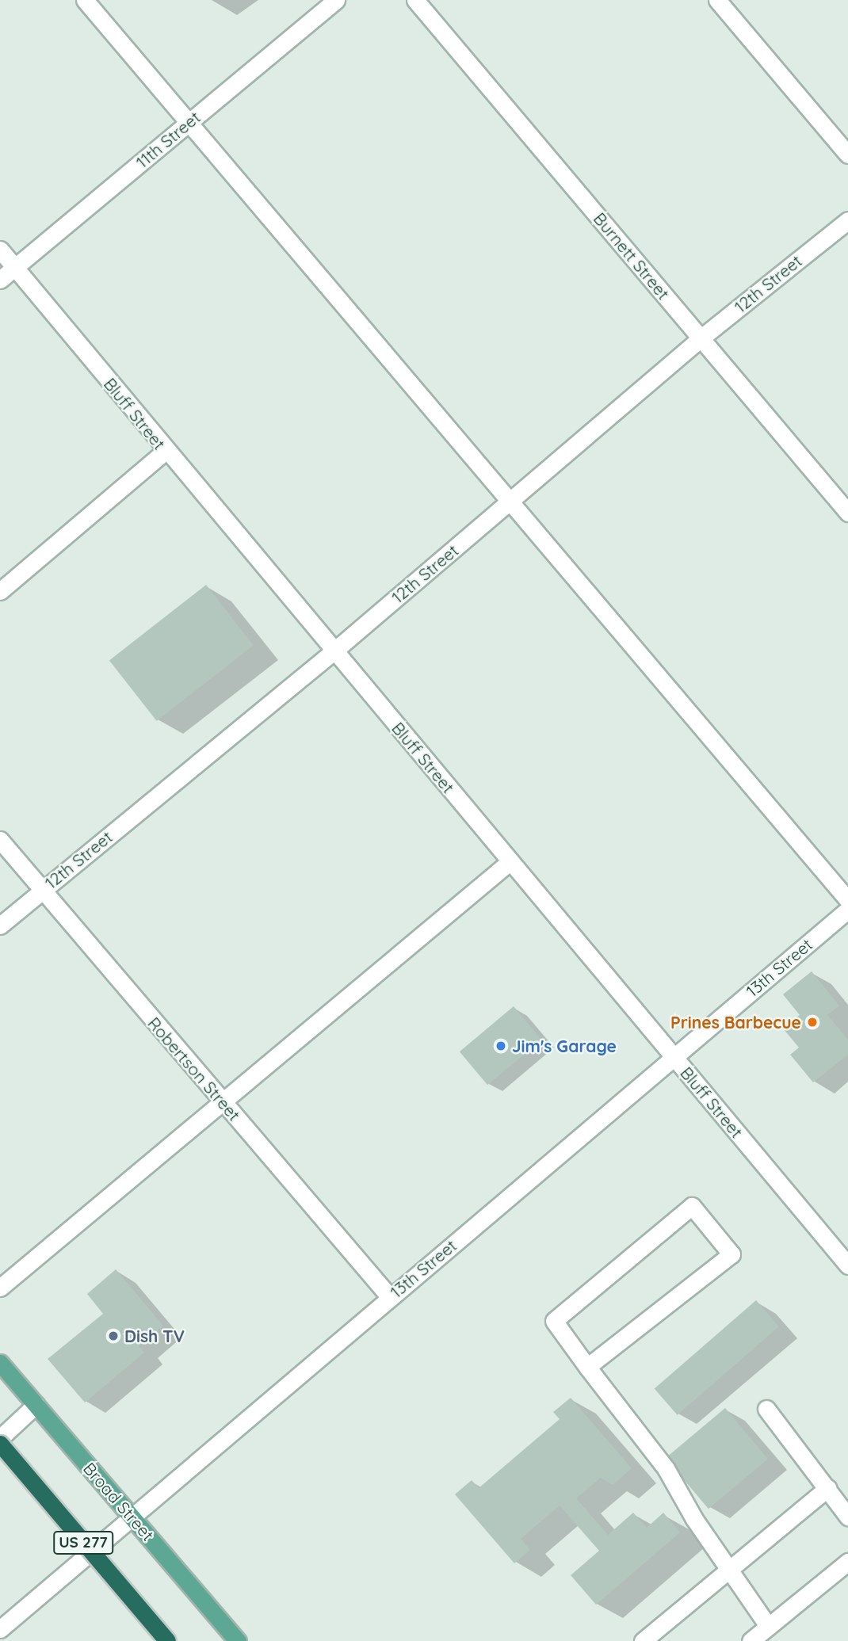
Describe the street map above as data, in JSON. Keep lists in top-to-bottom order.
{
  "streets": {
    "highway": ["US 277"],
    "main road": ["Broad Street"],
    "street": [
      "11th Street",
      "Burnett Street",
      "12th Street",
      "Bluff Street",
      "13th Street",
      "Robertson Street"
    ]
  },
  "crossings": [
    ["11th Street", "Bluff Street"],
    ["Burnett Street", "12th Street"],
    ["12th Street", "Bluff Street"],
    ["12th Street", "Robertson Street"],
    ["Bluff Street", "13th Street"],
    ["13th Street", "Robertson Street"],
    ["13th Street", "Broad Street"]
  ],
  "places": ["Prines Barbecue", "Jim's Garage", "Dish TV"]
}
